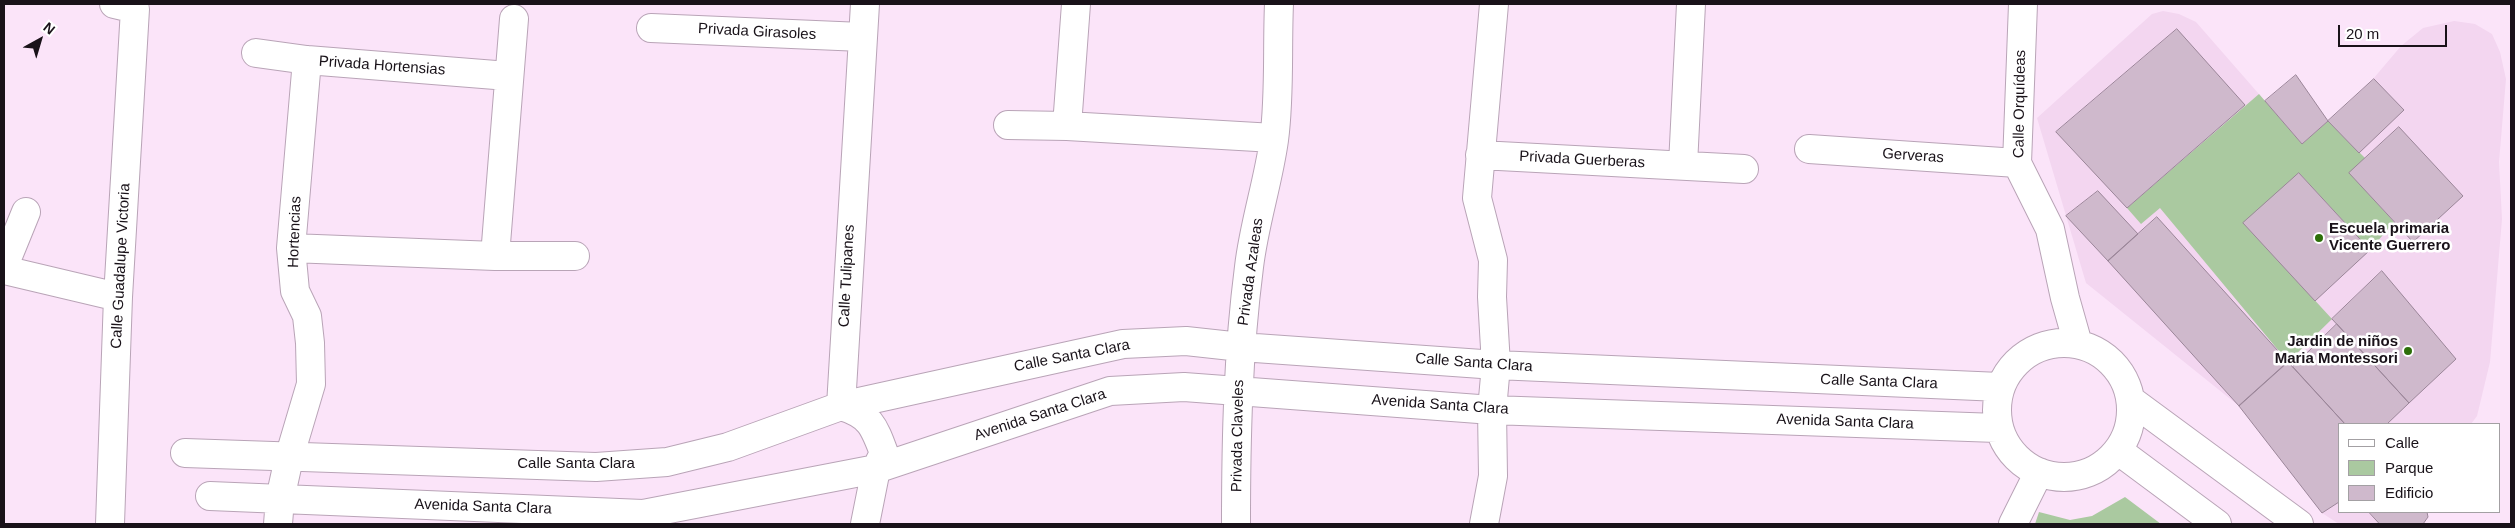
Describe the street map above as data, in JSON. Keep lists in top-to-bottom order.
{
  "streets": {
    "street": [
      "Privada Girasoles",
      "Privada Hortensias",
      "Calle Orquídeas",
      "Gerveras",
      "Privada Guerberas",
      "Hortencias",
      "Calle Guadalupe Victoria",
      "Privada Azaleas",
      "Calle Tulipanes",
      "Calle Santa Clara",
      "Avenida Santa Clara",
      "Privada Claveles"
    ]
  },
  "crossings": [
    ["Privada Girasoles", "Calle Tulipanes"],
    ["Privada Hortensias", "Hortencias"],
    ["Calle Orquídeas", "Gerveras"],
    ["Calle Orquídeas", "Calle Santa Clara"],
    ["Calle Orquídeas", "Avenida Santa Clara"],
    ["Hortencias", "Calle Santa Clara"],
    ["Hortencias", "Avenida Santa Clara"],
    ["Privada Azaleas", "Calle Santa Clara"],
    ["Privada Azaleas", "Privada Claveles"],
    ["Calle Tulipanes", "Calle Santa Clara"],
    ["Calle Santa Clara", "Avenida Santa Clara"],
    ["Calle Santa Clara", "Privada Claveles"],
    ["Avenida Santa Clara", "Privada Claveles"]
  ],
  "places": ["Escuela primaria Vicente Guerrero", "Jardin de niños Maria Montessori"],
  "legend": ["Calle", "Parque", "Edificio"],
  "scale_bar": "20 m",
  "north": "top right"
}
